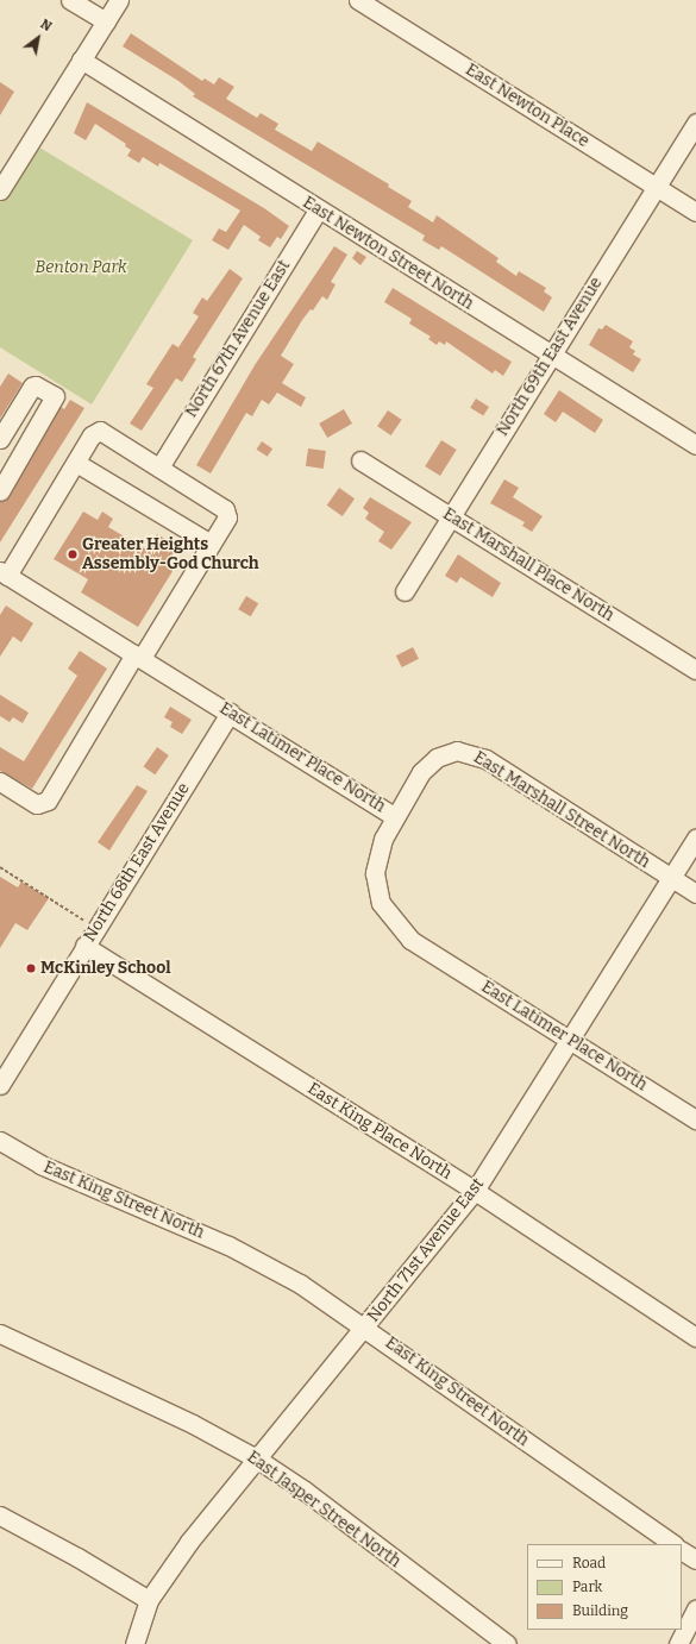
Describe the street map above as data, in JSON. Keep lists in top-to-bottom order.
{
  "streets": {
    "street": [
      "East Newton Place",
      "East Newton Street North",
      "North 67th Avenue East",
      "North 69th East Avenue",
      "East Marshall Place North",
      "East Latimer Place North",
      "East Marshall Street North",
      "North 68th East Avenue",
      "East King Place North",
      "East King Street North",
      "North 71st Avenue East",
      "East Jasper Street North"
    ]
  },
  "crossings": [
    ["East Newton Place", "North 69th East Avenue"],
    ["East Newton Street North", "North 67th Avenue East"],
    ["East Newton Street North", "North 69th East Avenue"],
    ["North 69th East Avenue", "East Marshall Place North"],
    ["East Latimer Place North", "East Marshall Street North"],
    ["East Latimer Place North", "North 68th East Avenue"],
    ["East Latimer Place North", "North 71st Avenue East"],
    ["East Marshall Street North", "North 71st Avenue East"],
    ["North 68th East Avenue", "East King Place North"],
    ["East King Place North", "North 71st Avenue East"],
    ["East King Street North", "North 71st Avenue East"],
    ["North 71st Avenue East", "East Jasper Street North"]
  ],
  "parks": ["Benton Park"],
  "places": ["Greater Heights Assembly-God Church", "McKinley School"],
  "legend": ["Road", "Park", "Building"],
  "north": "top right"
}
